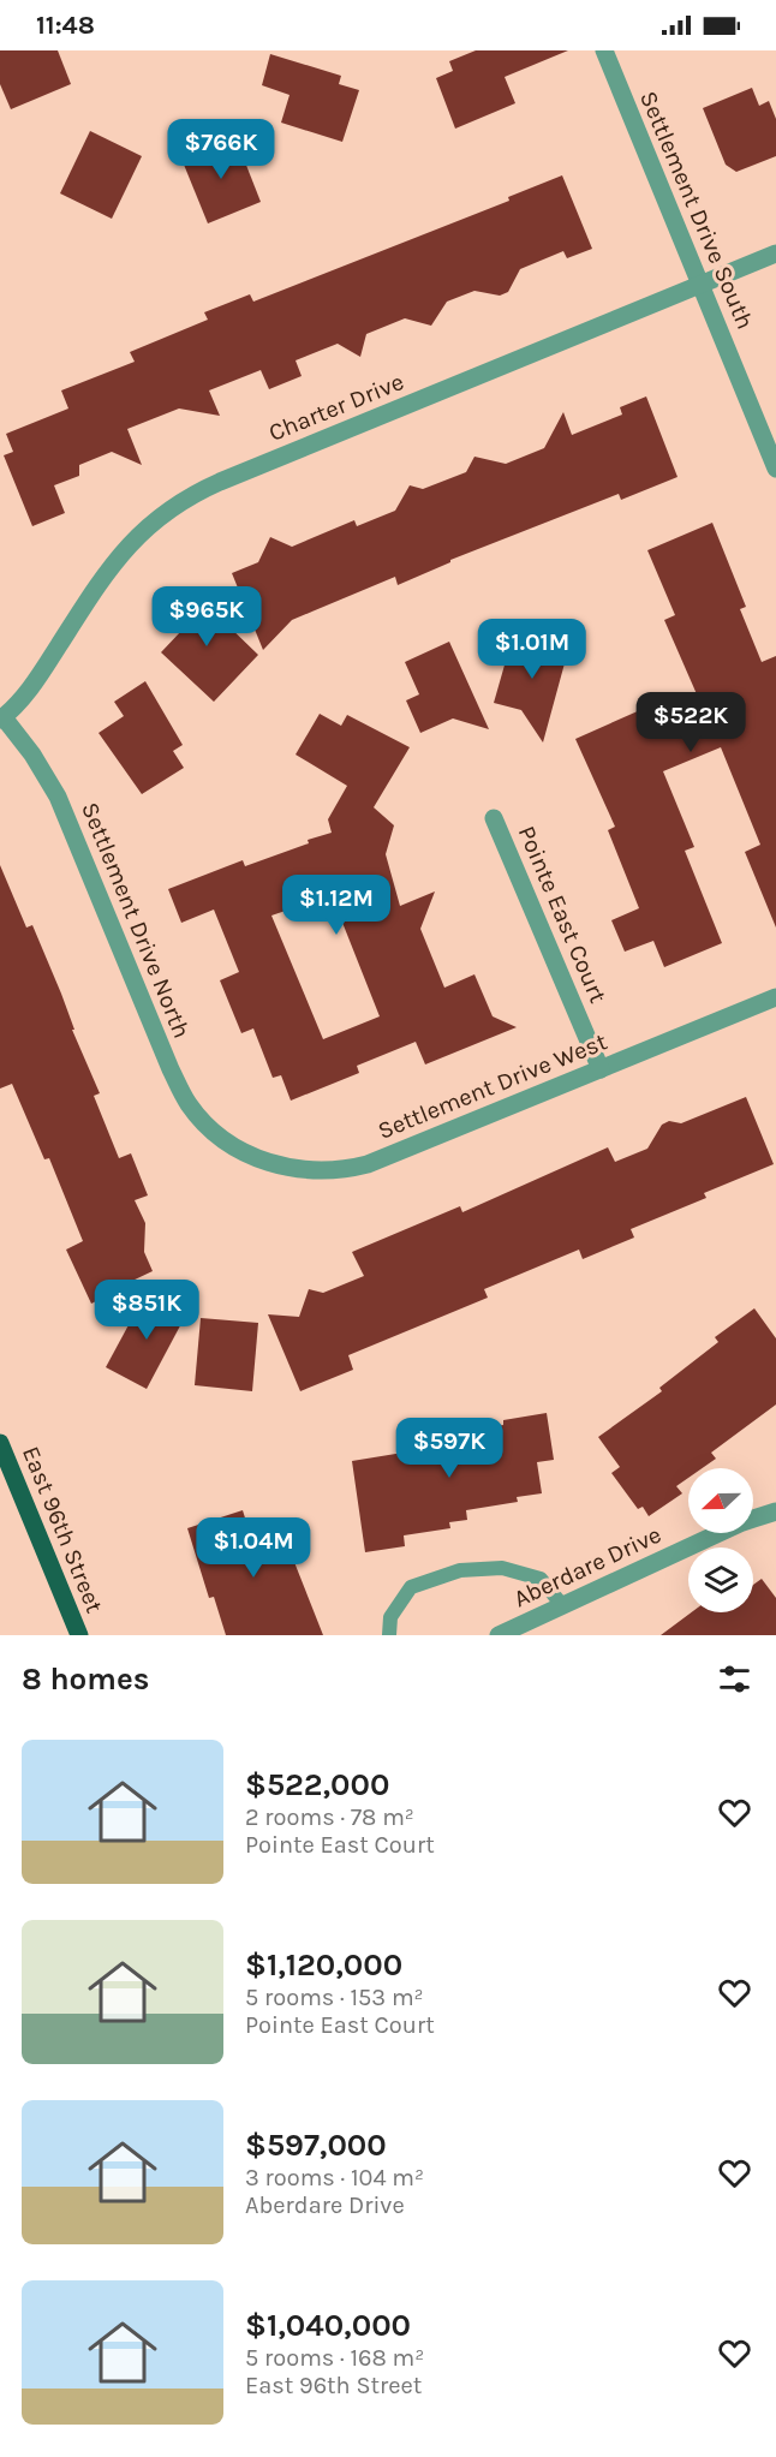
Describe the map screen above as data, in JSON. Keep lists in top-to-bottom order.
{
  "streets": {
    "main road": ["East 96th Street"],
    "street": [
      "Settlement Drive South",
      "Charter Drive",
      "Pointe East Court",
      "Settlement Drive North",
      "Settlement Drive West",
      "Aberdare Drive"
    ]
  },
  "crossings": [
    ["Settlement Drive South", "Charter Drive"],
    ["Charter Drive", "Settlement Drive North"],
    ["Pointe East Court", "Settlement Drive West"],
    ["Settlement Drive North", "Settlement Drive West"]
  ],
  "north": "left",
  "page": {
    "status": "11:48",
    "price": [
      "$766K",
      "$965K",
      "$1.01M",
      "$522K",
      "$1.12M",
      "$851K",
      "$597K",
      "$1.04M"
    ],
    "heading": "8 homes",
    "list": [
      {
        "name": "$522,000",
        "note": "2 rooms · 78 m² · Pointe East Court"
      },
      {
        "name": "$1,120,000",
        "note": "5 rooms · 153 m² · Pointe East Court"
      },
      {
        "name": "$597,000",
        "note": "3 rooms · 104 m² · Aberdare Drive"
      },
      {
        "name": "$1,040,000",
        "note": "5 rooms · 168 m² · East 96th Street"
      }
    ]
  }
}
